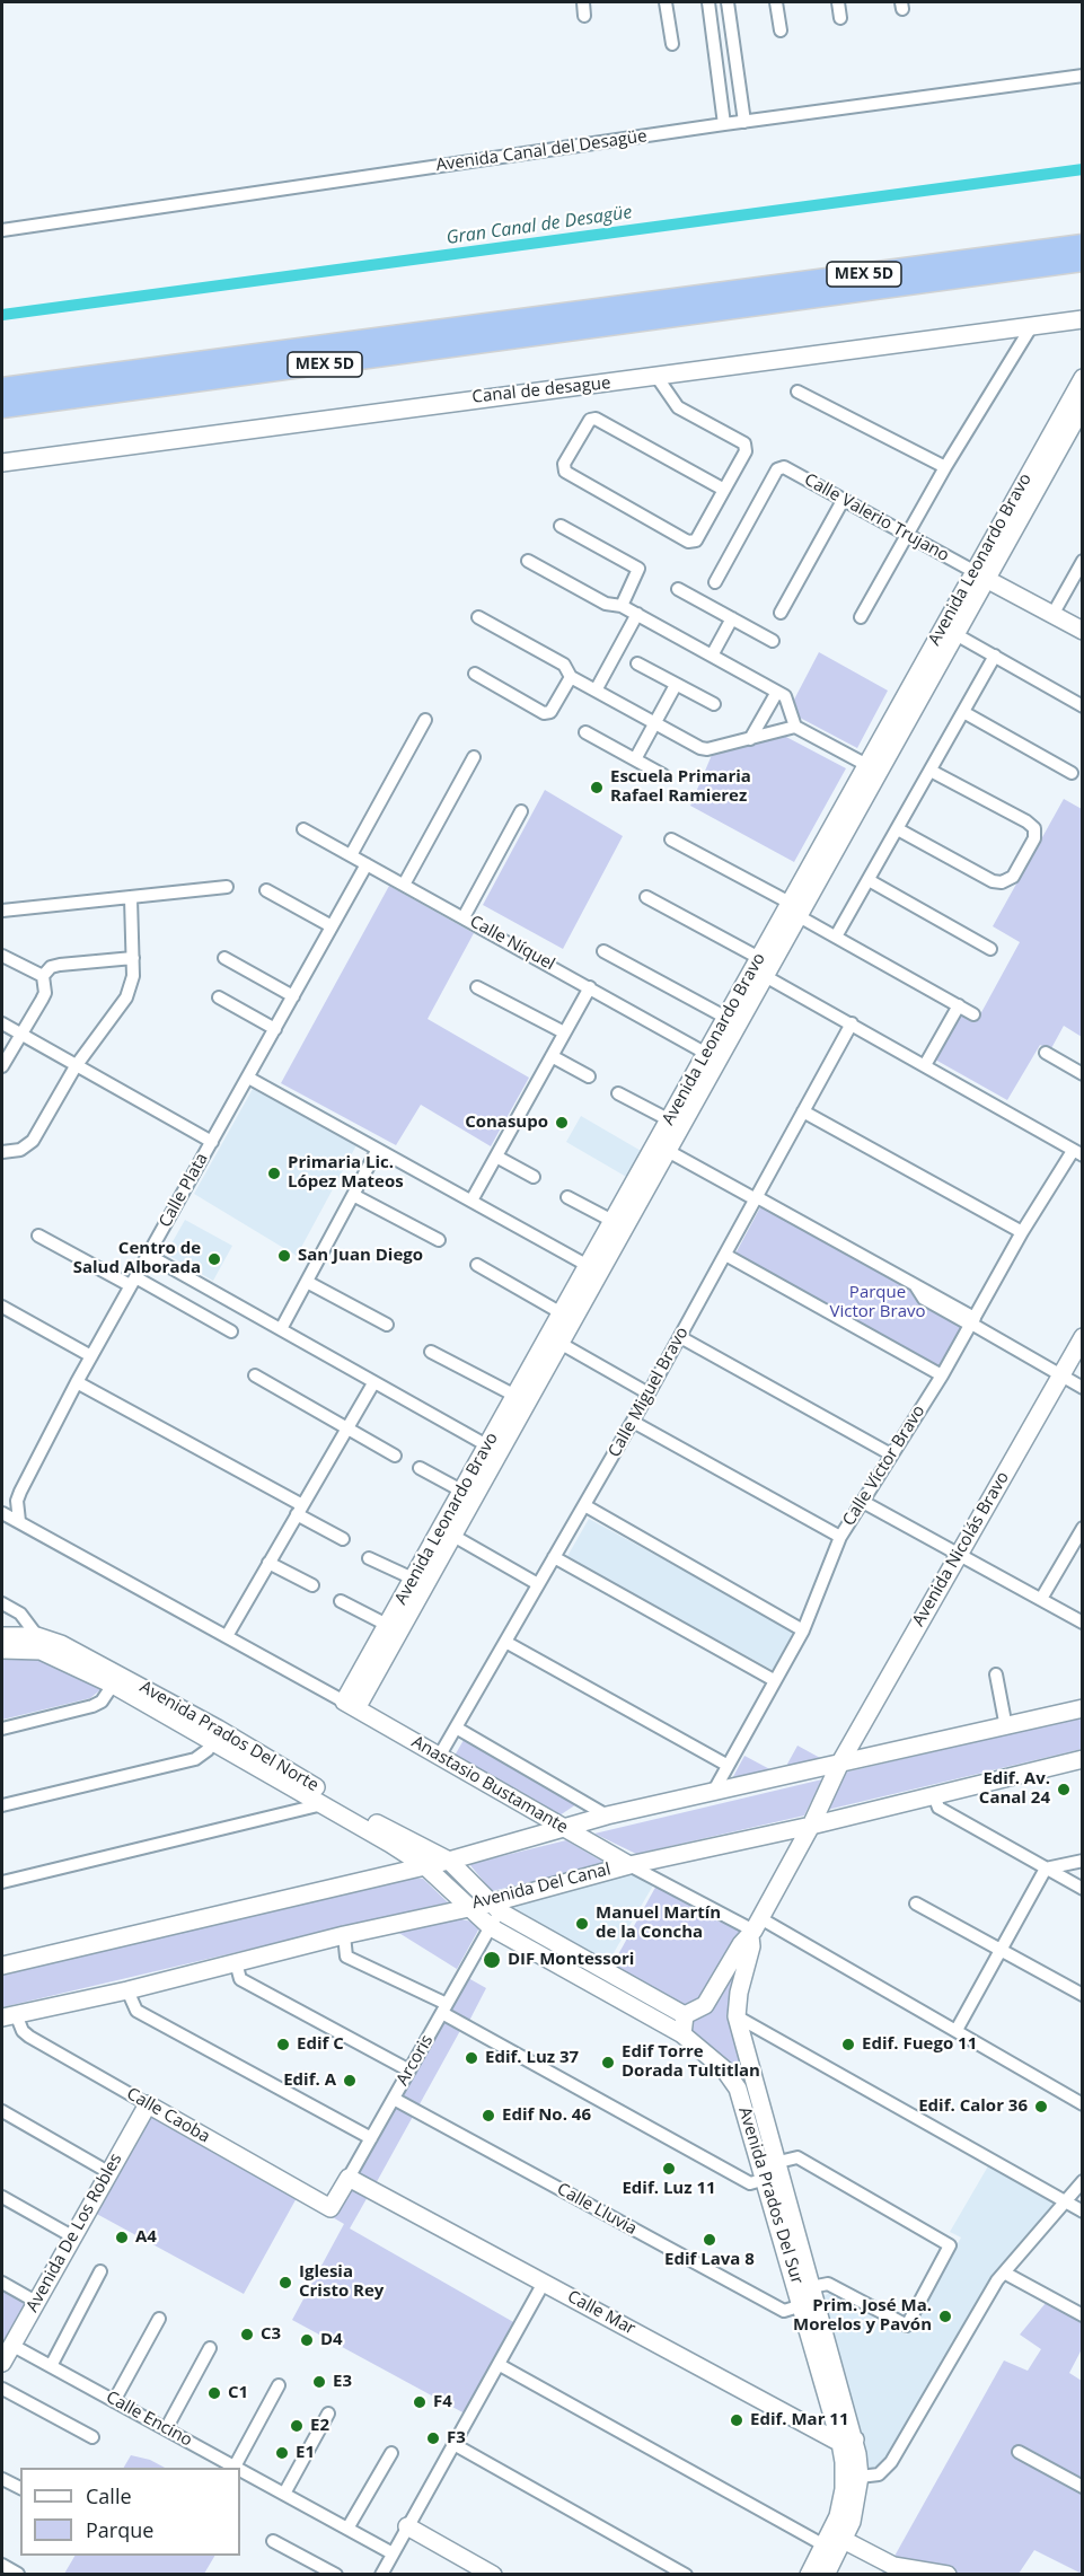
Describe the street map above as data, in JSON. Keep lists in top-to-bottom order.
{
  "streets": {
    "highway": ["MEX 5D"],
    "street": [
      "Avenida Canal del Desagüe",
      "Canal de desague",
      "Calle Valerio Trujano",
      "Avenida Leonardo Bravo",
      "Calle Níquel",
      "Calle Plata",
      "Calle Miguel Bravo",
      "Calle Víctor Bravo",
      "Avenida Nicolás Bravo",
      "Avenida Prados Del Norte",
      "Anastasio Bustamante",
      "Avenida Del Canal",
      "Arcoris",
      "Calle Caoba",
      "Avenida Prados Del Sur",
      "Calle Lluvia",
      "Avenida De Los Robles",
      "Calle Mar",
      "Calle Encino"
    ]
  },
  "crossings": [
    ["Calle Valerio Trujano", "Avenida Leonardo Bravo"],
    ["Avenida Leonardo Bravo", "Calle Níquel"],
    ["Avenida Leonardo Bravo", "Anastasio Bustamante"],
    ["Calle Níquel", "Calle Plata"],
    ["Calle Plata", "Anastasio Bustamante"],
    ["Calle Miguel Bravo", "Anastasio Bustamante"],
    ["Avenida Nicolás Bravo", "Avenida Prados Del Sur"],
    ["Avenida Prados Del Norte", "Avenida Del Canal"],
    ["Avenida Prados Del Norte", "Arcoris"],
    ["Avenida Prados Del Norte", "Avenida Prados Del Sur"],
    ["Anastasio Bustamante", "Avenida Del Canal"],
    ["Anastasio Bustamante", "Avenida Prados Del Sur"],
    ["Avenida Del Canal", "Arcoris"],
    ["Avenida Del Canal", "Calle Caoba"],
    ["Avenida Del Canal", "Avenida Prados Del Sur"],
    ["Arcoris", "Calle Caoba"],
    ["Arcoris", "Avenida Prados Del Sur"],
    ["Arcoris", "Calle Lluvia"],
    ["Arcoris", "Calle Mar"],
    ["Calle Caoba", "Avenida De Los Robles"],
    ["Avenida Prados Del Sur", "Calle Lluvia"],
    ["Avenida Prados Del Sur", "Calle Mar"],
    ["Avenida De Los Robles", "Calle Encino"]
  ],
  "water": ["Gran Canal de Desagüe"],
  "parks": ["Parque Victor Bravo"],
  "places": [
    "Escuela Primaria Rafael Ramierez",
    "Conasupo",
    "Primaria Lic. López Mateos",
    "San Juan Diego",
    "Centro de Salud Alborada",
    "Edif. Av. Canal 24",
    "Manuel Martín de la Concha",
    "DIF Montessori",
    "Edif C",
    "Edif. Fuego 11",
    "Edif. Luz 37",
    "Edif Torre Dorada Tultitlan",
    "Edif. A",
    "Edif. Calor 36",
    "Edif No. 46",
    "Edif. Luz 11",
    "A4",
    "Edif Lava 8",
    "Iglesia Cristo Rey",
    "Prim. José Ma. Morelos y Pavón",
    "C3",
    "D4",
    "E3",
    "C1",
    "F4",
    "Edif. Mar 11",
    "E2",
    "F3",
    "E1"
  ],
  "legend": ["Calle", "Parque"]
}
